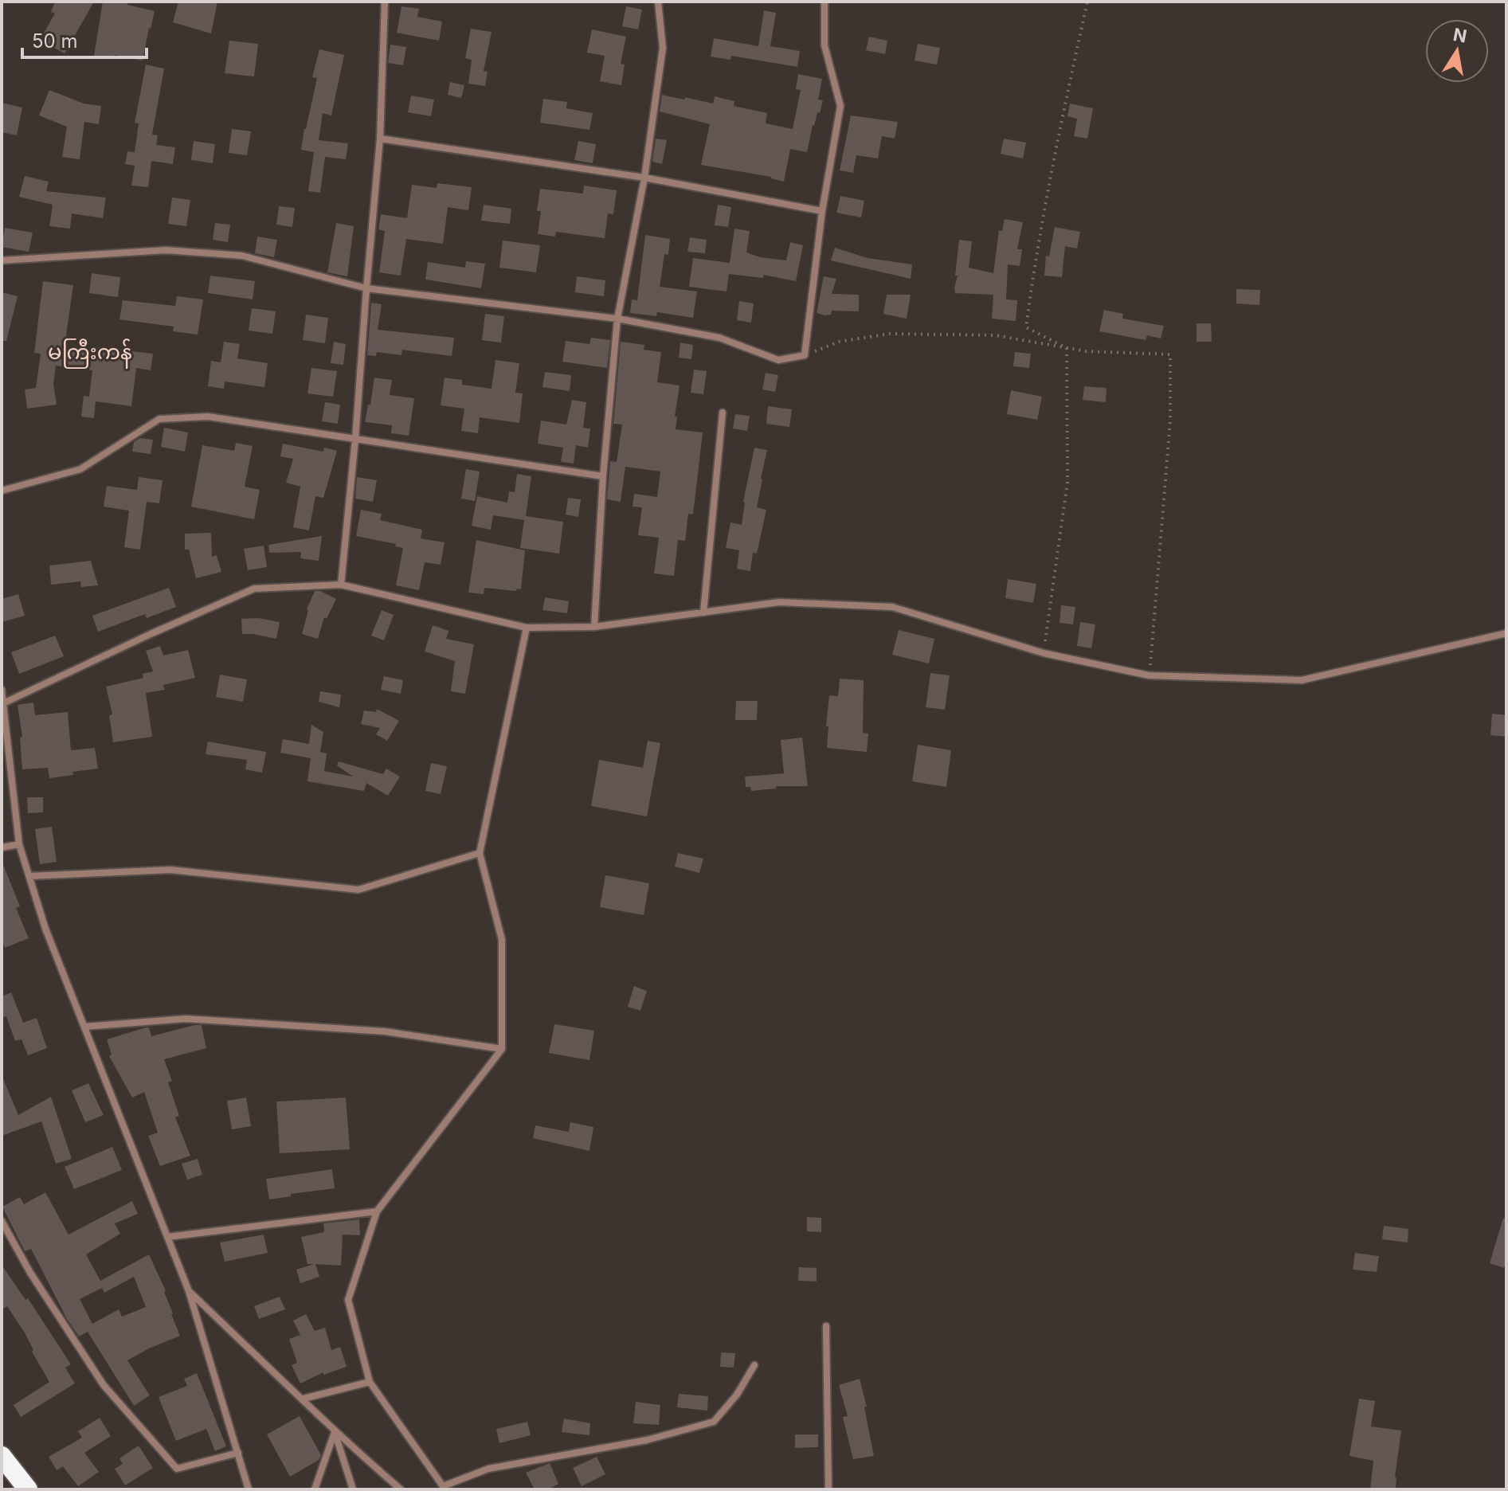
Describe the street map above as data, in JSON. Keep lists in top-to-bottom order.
{
  "districts": ["မကြီးကန်"],
  "scale_bar": "50 m",
  "north": "top"
}
